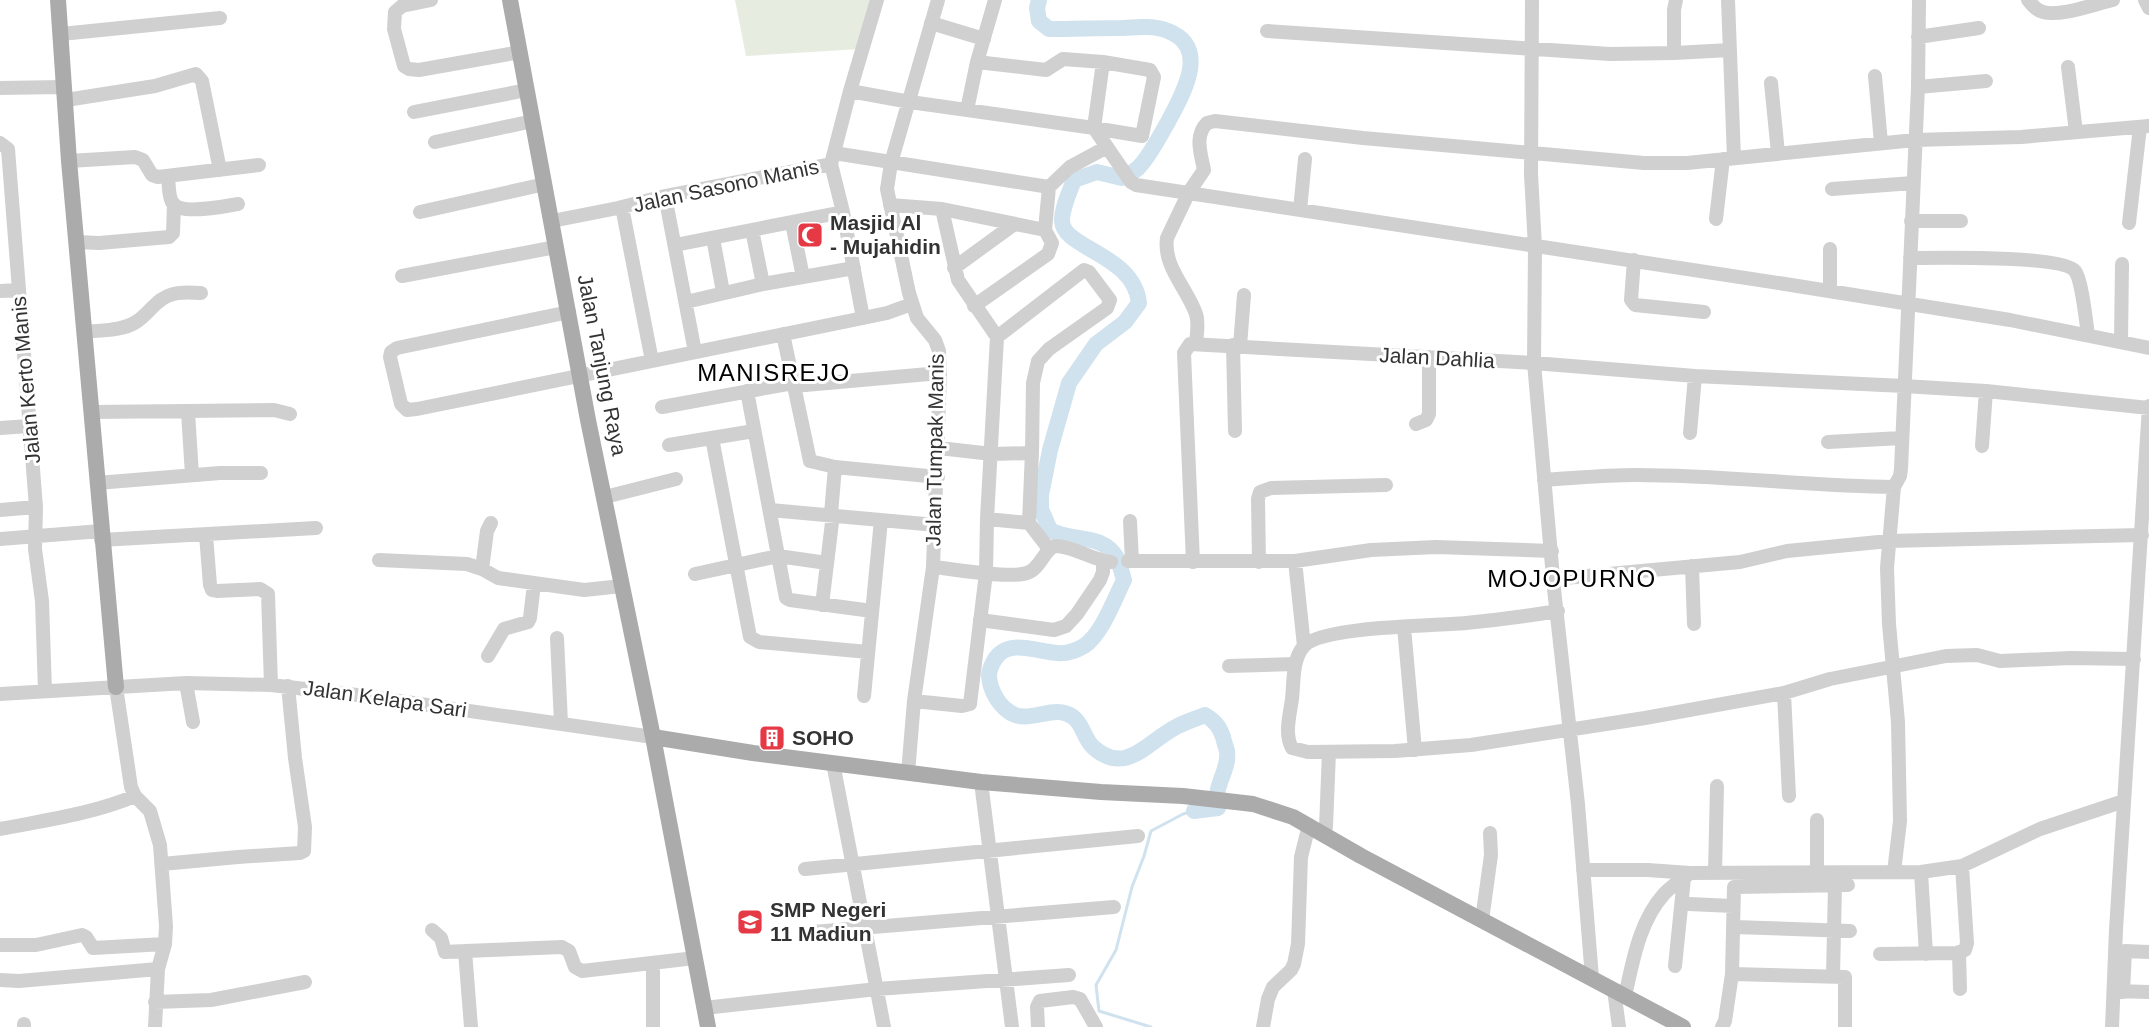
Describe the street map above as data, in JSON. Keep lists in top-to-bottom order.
{
  "streets": {
    "main road": ["Jalan Tanjung Raya"],
    "street": [
      "Jalan Sasono Manis",
      "Jalan Dahlia",
      "Jalan Kerto Manis",
      "Jalan Tumpak Manis",
      "Jalan Kelapa Sari"
    ]
  },
  "crossings": [
    ["Jalan Sasono Manis", "Jalan Tanjung Raya"],
    ["Jalan Tanjung Raya", "Jalan Kelapa Sari"],
    ["Jalan Kerto Manis", "Jalan Kelapa Sari"]
  ],
  "districts": ["MANISREJO", "MOJOPURNO"],
  "places": {
    "mosque": ["Masjid Al - Mujahidin"],
    "building": ["SOHO"],
    "school or university": ["SMP Negeri 11 Madiun"]
  }
}
